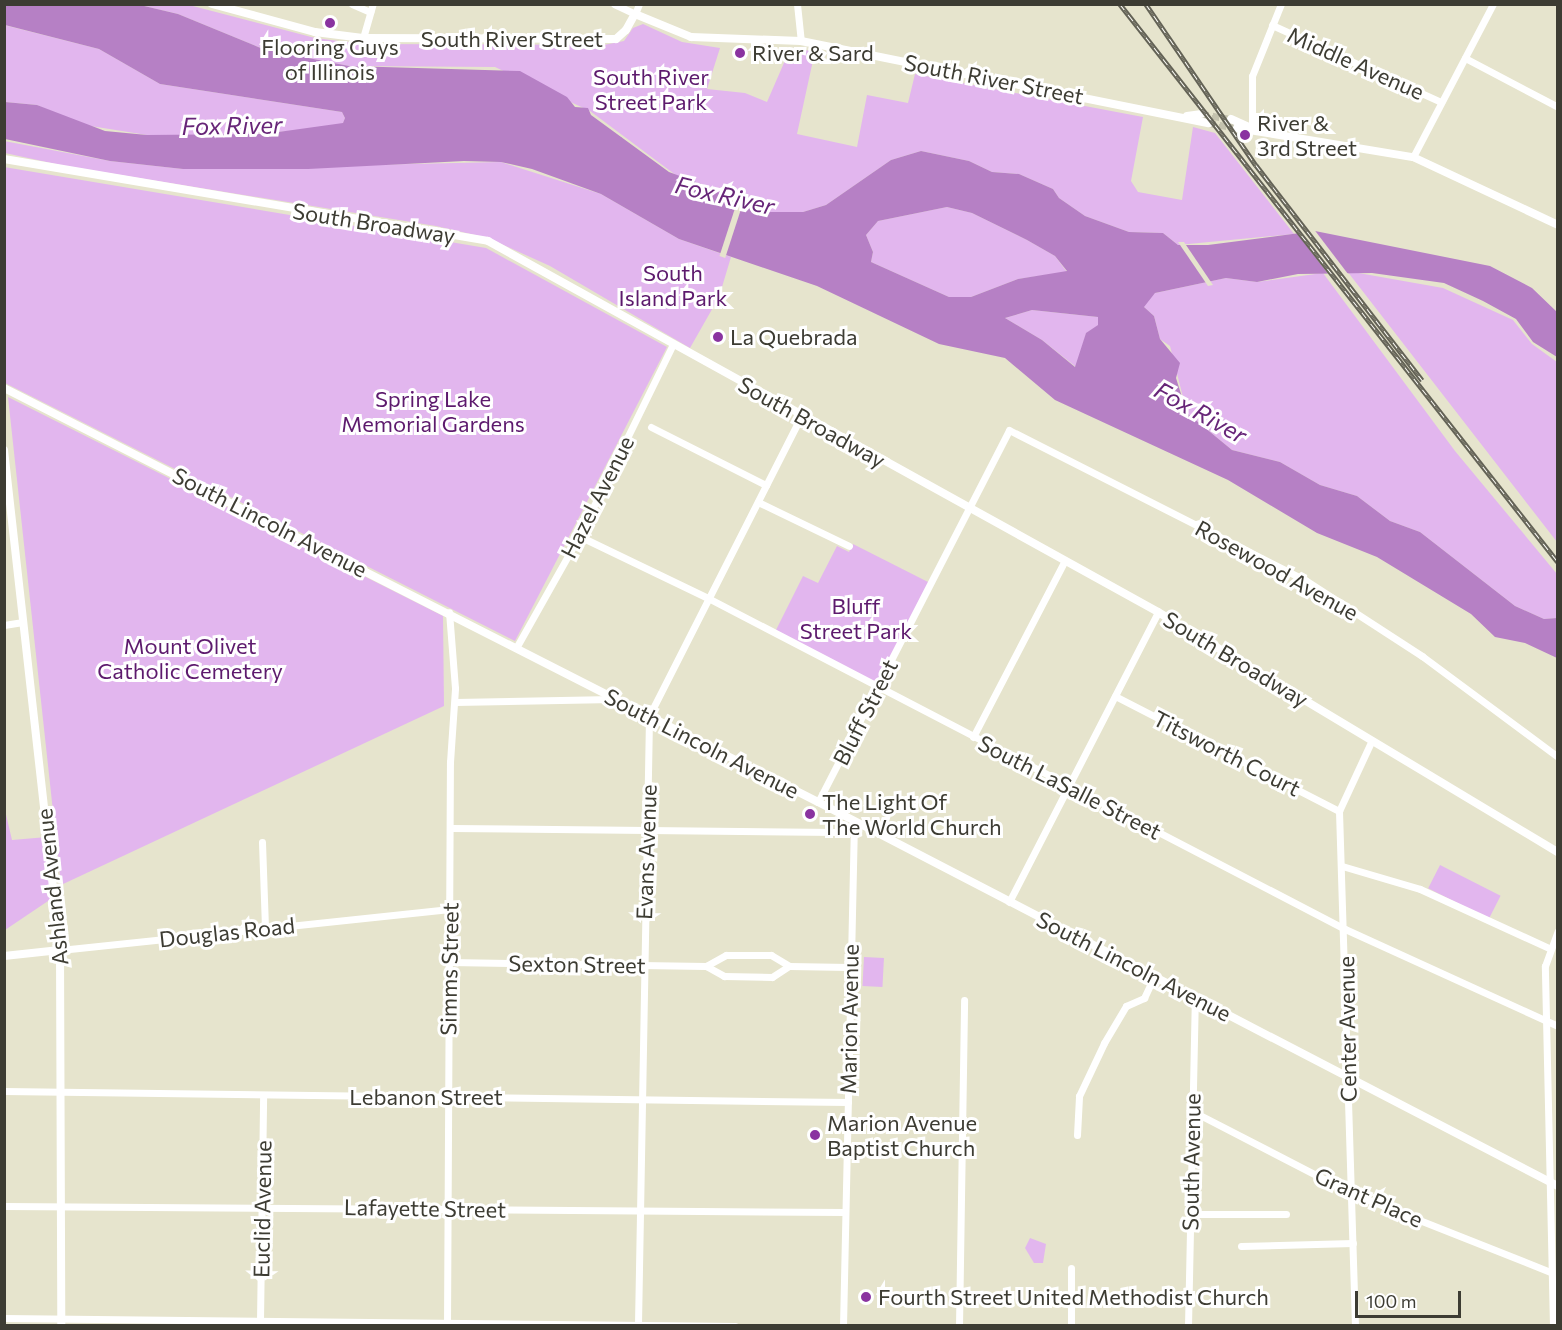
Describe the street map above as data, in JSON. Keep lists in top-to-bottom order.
{
  "streets": {
    "street": [
      "South River Street",
      "Middle Avenue",
      "South Broadway",
      "Hazel Avenue",
      "South Lincoln Avenue",
      "Rosewood Avenue",
      "Bluff Street",
      "Titsworth Court",
      "South LaSalle Street",
      "Evans Avenue",
      "Ashland Avenue",
      "Douglas Road",
      "Sexton Street",
      "Simms Street",
      "Marion Avenue",
      "Center Avenue",
      "Lebanon Street",
      "South Avenue",
      "Grant Place",
      "Lafayette Street",
      "Euclid Avenue"
    ]
  },
  "crossings": [
    ["South Broadway", "Hazel Avenue"],
    ["South Broadway", "Bluff Street"],
    ["South Broadway", "Evans Avenue"],
    ["South Broadway", "Center Avenue"],
    ["Hazel Avenue", "South Lincoln Avenue"],
    ["Hazel Avenue", "South LaSalle Street"],
    ["South Lincoln Avenue", "Bluff Street"],
    ["South Lincoln Avenue", "Evans Avenue"],
    ["South Lincoln Avenue", "Simms Street"],
    ["South Lincoln Avenue", "Marion Avenue"],
    ["South Lincoln Avenue", "Center Avenue"],
    ["South Lincoln Avenue", "South Avenue"],
    ["Rosewood Avenue", "Bluff Street"],
    ["Bluff Street", "South LaSalle Street"],
    ["Titsworth Court", "Center Avenue"],
    ["South LaSalle Street", "Evans Avenue"],
    ["South LaSalle Street", "Center Avenue"],
    ["Evans Avenue", "Sexton Street"],
    ["Evans Avenue", "Lebanon Street"],
    ["Evans Avenue", "Lafayette Street"],
    ["Ashland Avenue", "Douglas Road"],
    ["Ashland Avenue", "Lebanon Street"],
    ["Ashland Avenue", "Lafayette Street"],
    ["Douglas Road", "Simms Street"],
    ["Sexton Street", "Simms Street"],
    ["Sexton Street", "Marion Avenue"],
    ["Simms Street", "Lebanon Street"],
    ["Simms Street", "Lafayette Street"],
    ["Marion Avenue", "Lebanon Street"],
    ["Marion Avenue", "Lafayette Street"],
    ["Center Avenue", "Grant Place"],
    ["Lebanon Street", "Euclid Avenue"],
    ["South Avenue", "Grant Place"],
    ["Lafayette Street", "Euclid Avenue"]
  ],
  "water": ["Fox River"],
  "parks": [
    "South River Street Park",
    "South Island Park",
    "Spring Lake Memorial Gardens",
    "Bluff Street Park",
    "Mount Olivet Catholic Cemetery"
  ],
  "places": [
    "Flooring Guys of Illinois",
    "River & Sard",
    "River & 3rd Street",
    "La Quebrada",
    "The Light Of The World Church",
    "Marion Avenue Baptist Church",
    "Fourth Street United Methodist Church"
  ],
  "scale_bar": "100 m"
}
